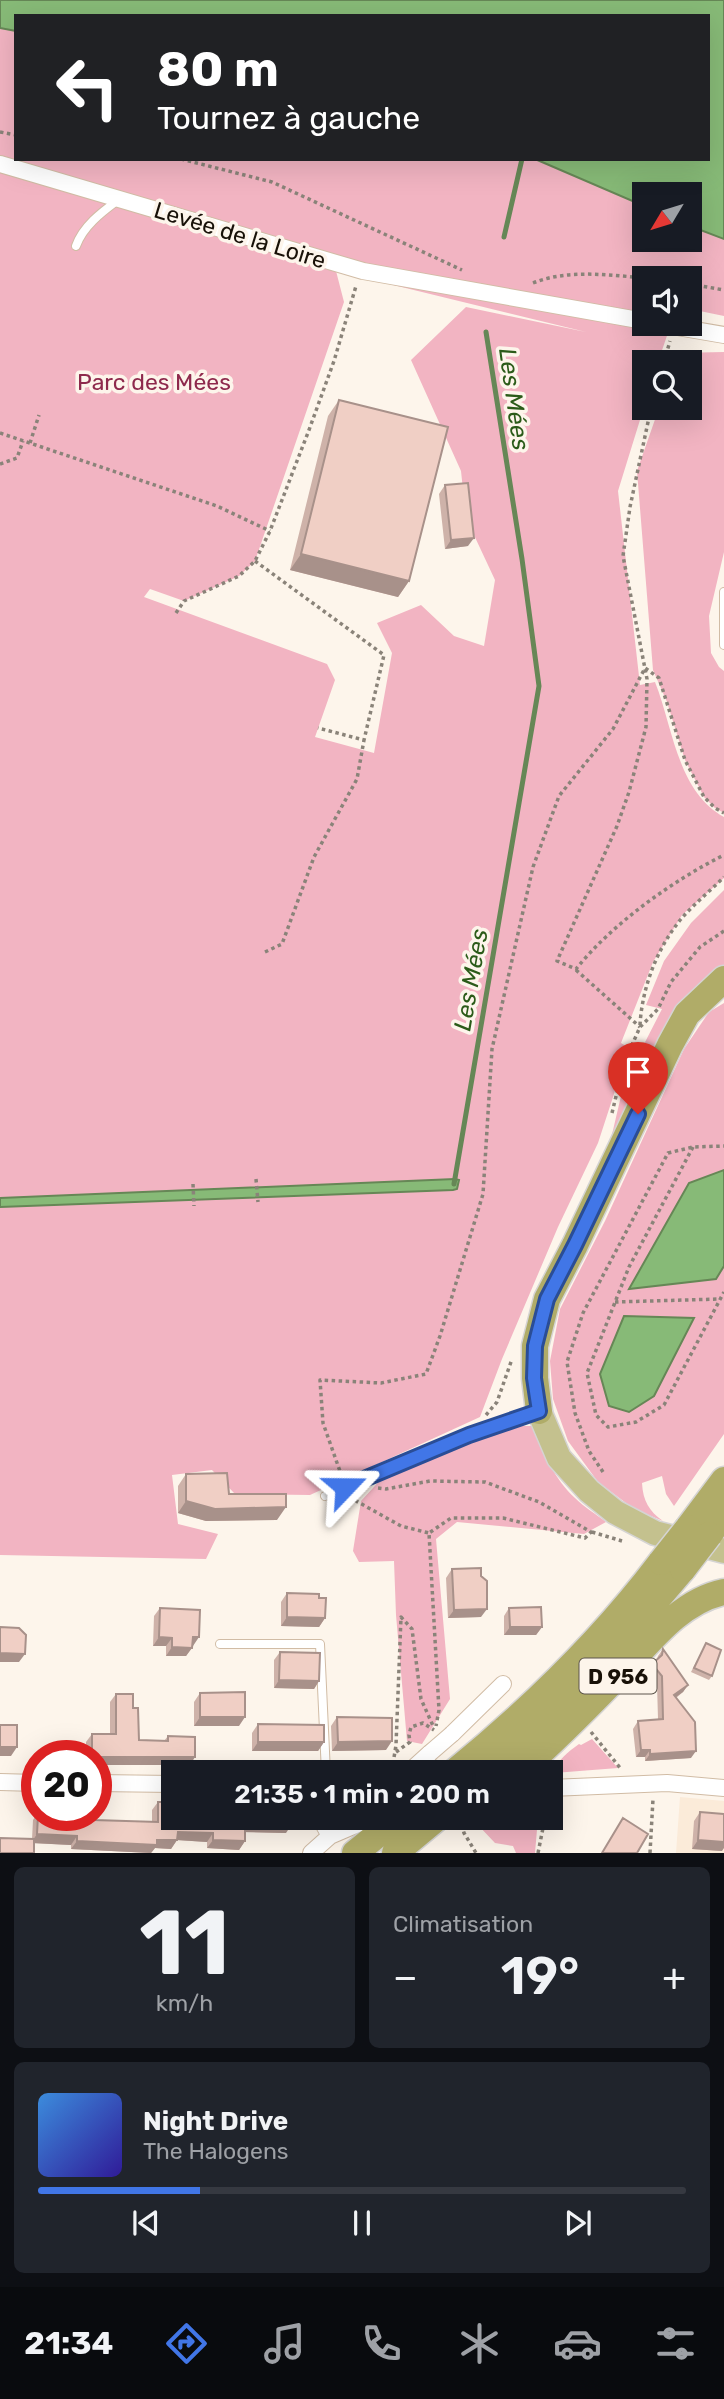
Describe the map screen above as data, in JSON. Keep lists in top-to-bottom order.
{
  "streets": {
    "highway": ["D 956"],
    "street": ["Levée de la Loire"]
  },
  "water": ["Les Mées"],
  "parks": ["Parc des Mées"],
  "north": "bottom left",
  "page": {
    "turn": ["80 m", "Tournez à gauche"],
    "limit": "20",
    "trip": "21:35 · 1 min · 200 m",
    "tile": [
      ["11", "km/h"],
      "Climatisation"
    ],
    "heat": ["−", "19°", "+"],
    "song": ["Night Drive", "The Halogens"],
    "tabs": "21:34"
  }
}
